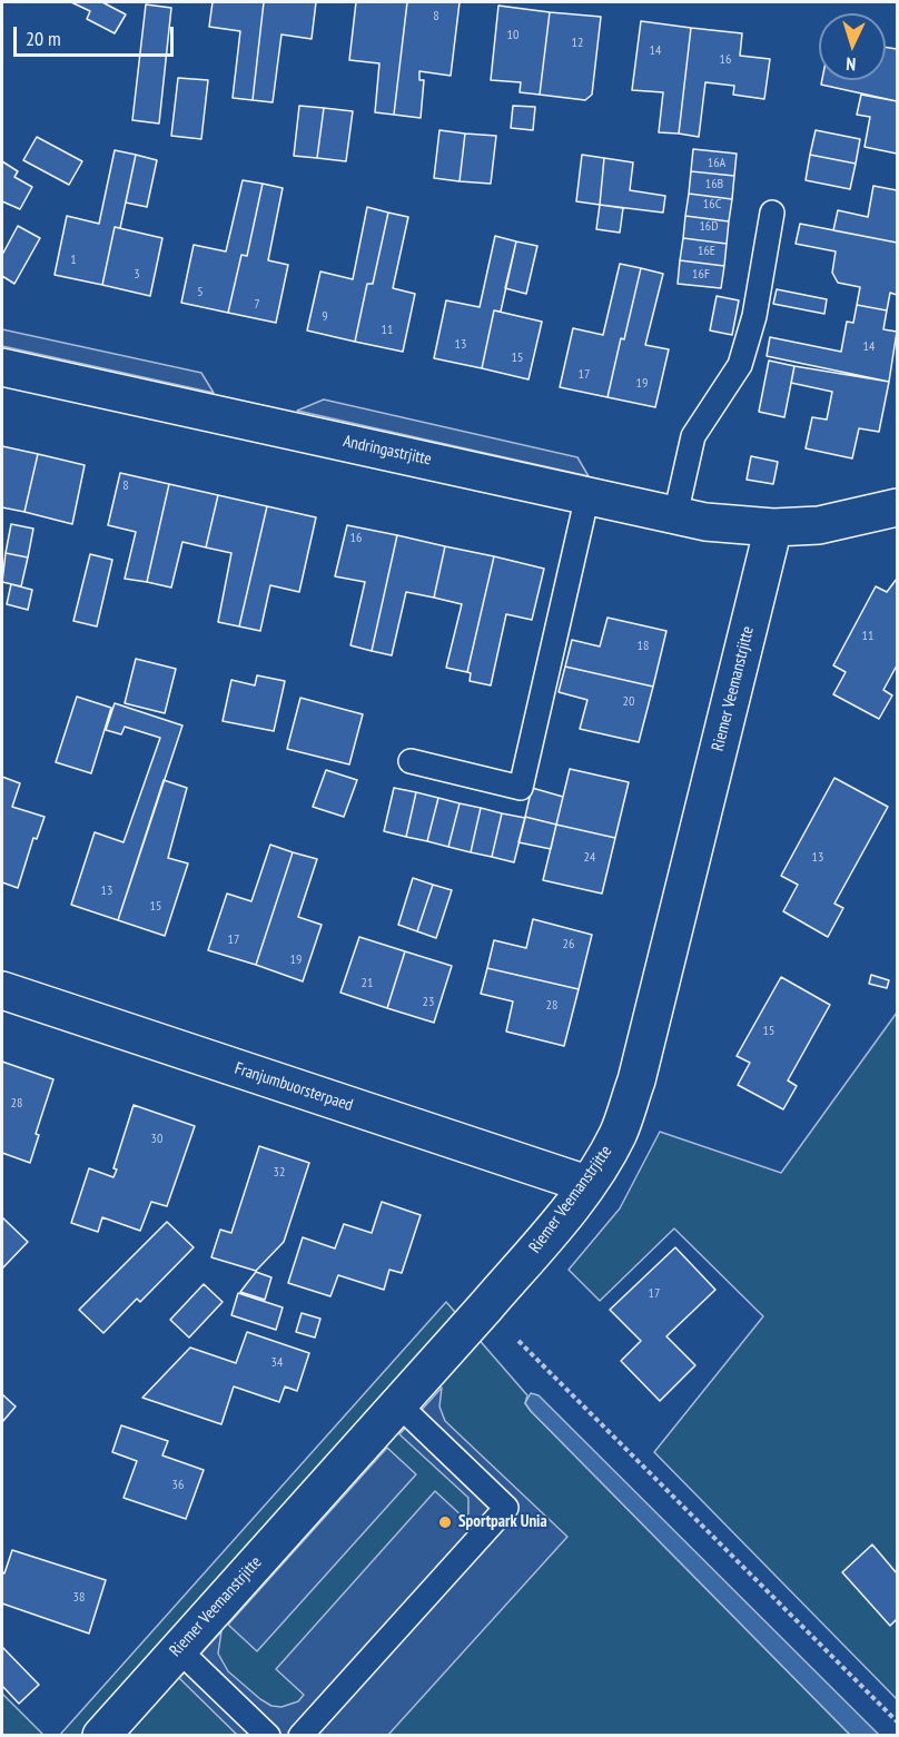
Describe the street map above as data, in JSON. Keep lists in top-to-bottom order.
{
  "streets": {
    "street": ["Andringastrjitte", "Riemer Veemanstrjitte", "Franjumbuorsterpaed"]
  },
  "crossings": [
    ["Andringastrjitte", "Riemer Veemanstrjitte"],
    ["Riemer Veemanstrjitte", "Franjumbuorsterpaed"]
  ],
  "places": ["Sportpark Unia"],
  "house_numbers": [
    "8",
    "10",
    "12",
    "14",
    "16",
    "16A",
    "16B",
    "16C",
    "16D",
    "16E",
    "1",
    "3",
    "16F",
    "5",
    "7",
    "9",
    "11",
    "13",
    "14",
    "15",
    "17",
    "19",
    "8",
    "16",
    "11",
    "18",
    "20",
    "24",
    "13",
    "13",
    "15",
    "17",
    "26",
    "19",
    "21",
    "23",
    "28",
    "15",
    "28",
    "30",
    "32",
    "17",
    "34",
    "36",
    "38"
  ],
  "scale_bar": "20 m",
  "north": "bottom"
}
